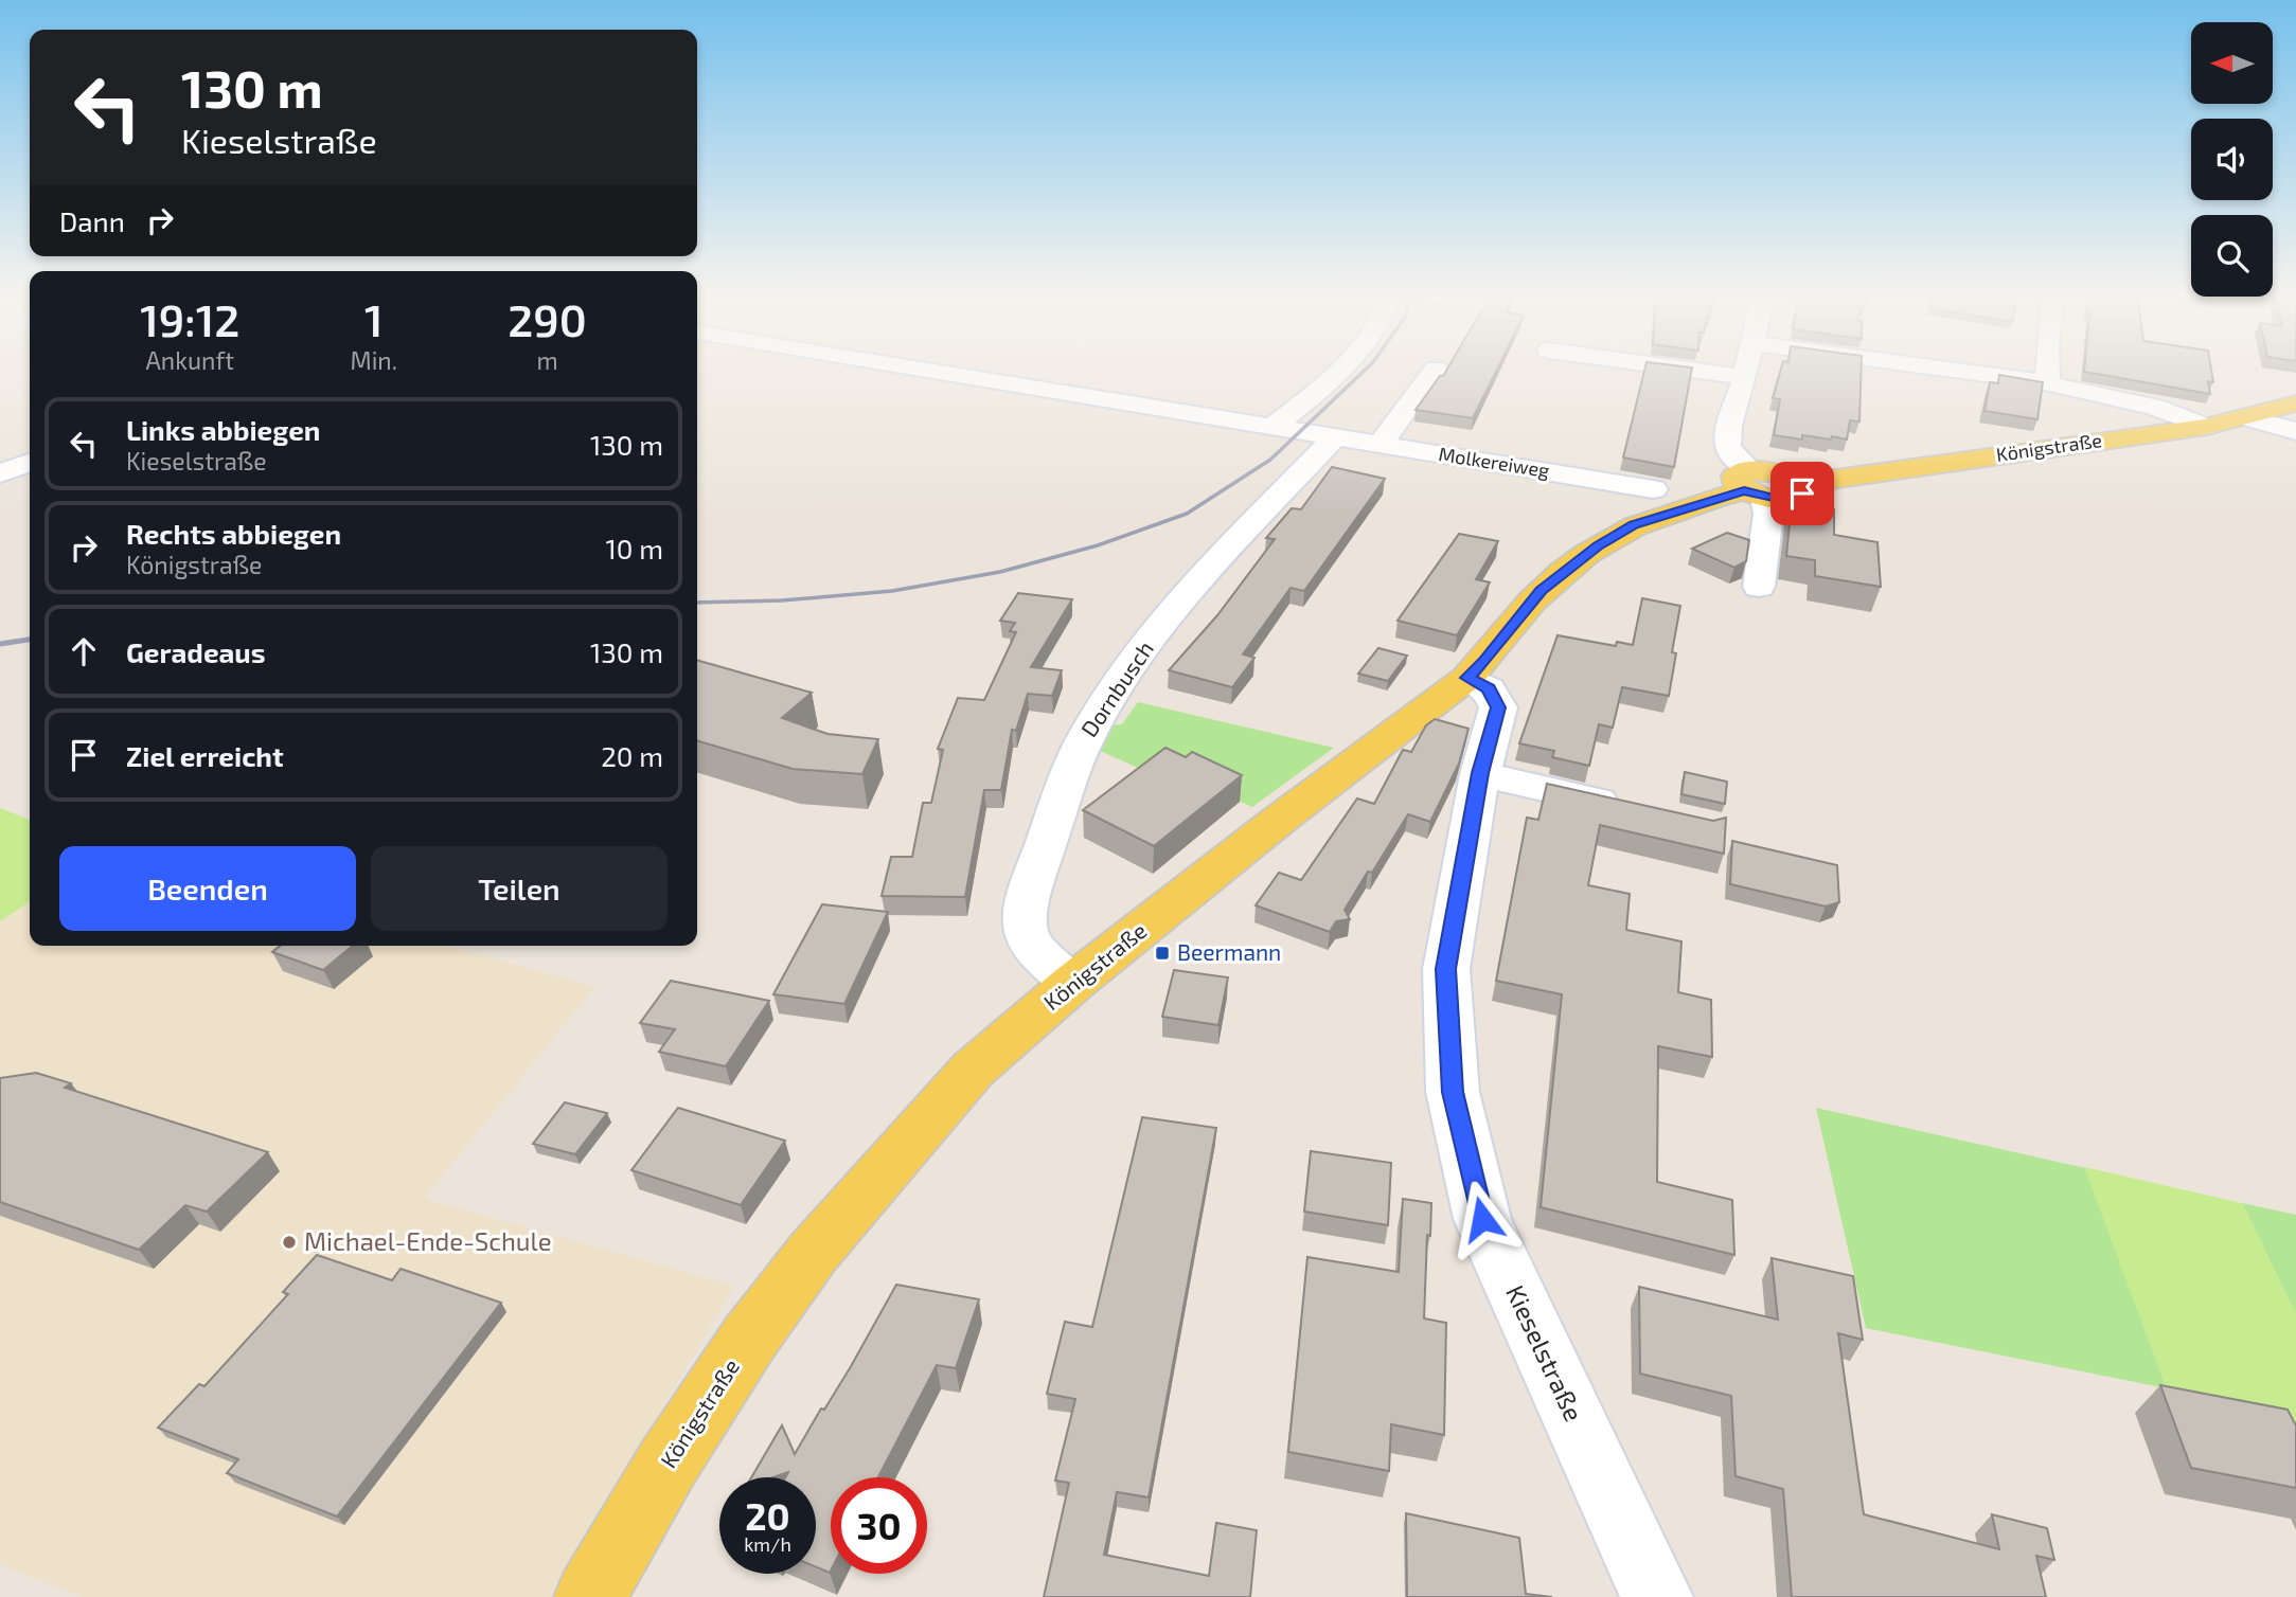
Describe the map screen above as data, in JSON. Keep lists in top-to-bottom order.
{
  "streets": {
    "main road": ["Königstraße"],
    "street": ["Molkereiweg", "Dornbusch", "Kieselstraße"]
  },
  "crossings": [
    ["Königstraße", "Dornbusch"],
    ["Königstraße", "Kieselstraße"],
    ["Molkereiweg", "Dornbusch"]
  ],
  "places": {
    "transit": ["Beermann"],
    "other": ["Michael-Ende-Schule"]
  },
  "north": "left",
  "page": {
    "turn": ["130 m", "Kieselstraße"],
    "then": "Dann",
    "eta": [
      "19:12",
      "Ankunft",
      "1",
      "Min.",
      "290",
      "m"
    ],
    "list": [
      {
        "name": "Links abbiegen",
        "note": "Kieselstraße",
        "value": "130 m"
      },
      {
        "name": "Rechts abbiegen",
        "note": "Königstraße",
        "value": "10 m"
      },
      {
        "name": "Geradeaus",
        "value": "130 m"
      },
      {
        "name": "Ziel erreicht",
        "value": "20 m"
      }
    ],
    "buttons": ["Beenden", "Teilen"],
    "speed": "20 km/h",
    "limit": "30"
  }
}
